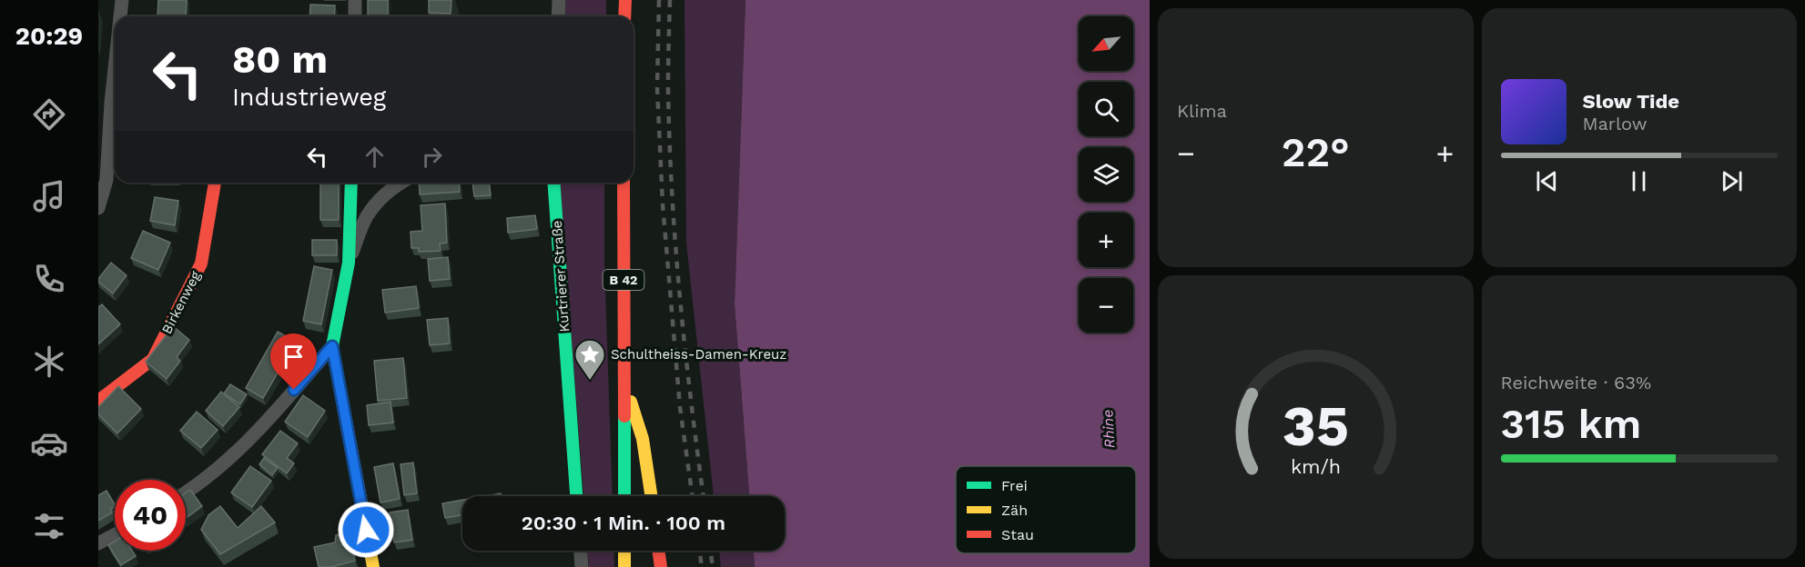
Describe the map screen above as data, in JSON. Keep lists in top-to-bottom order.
{
  "streets": {
    "street": ["Kurtrierer Straße", "B 42", "Birkenweg"]
  },
  "water": ["Rhine"],
  "places": {
    "place": ["Schultheiss-Damen-Kreuz"]
  },
  "legend": ["Frei", "Zäh", "Stau"],
  "north": "bottom left",
  "page": {
    "tabs": "20:29",
    "tile": [
      "Klima",
      ["Reichweite · 63%", "315 km"]
    ],
    "map_buttons": ["+", "−"],
    "turn": ["80 m", "Industrieweg"],
    "song": ["Slow Tide", "Marlow"],
    "heat": ["−", "22°", "+"],
    "limit": "40",
    "trip": "20:30 · 1 Min. · 100 m",
    "gauge": ["35", "km/h"]
  }
}
